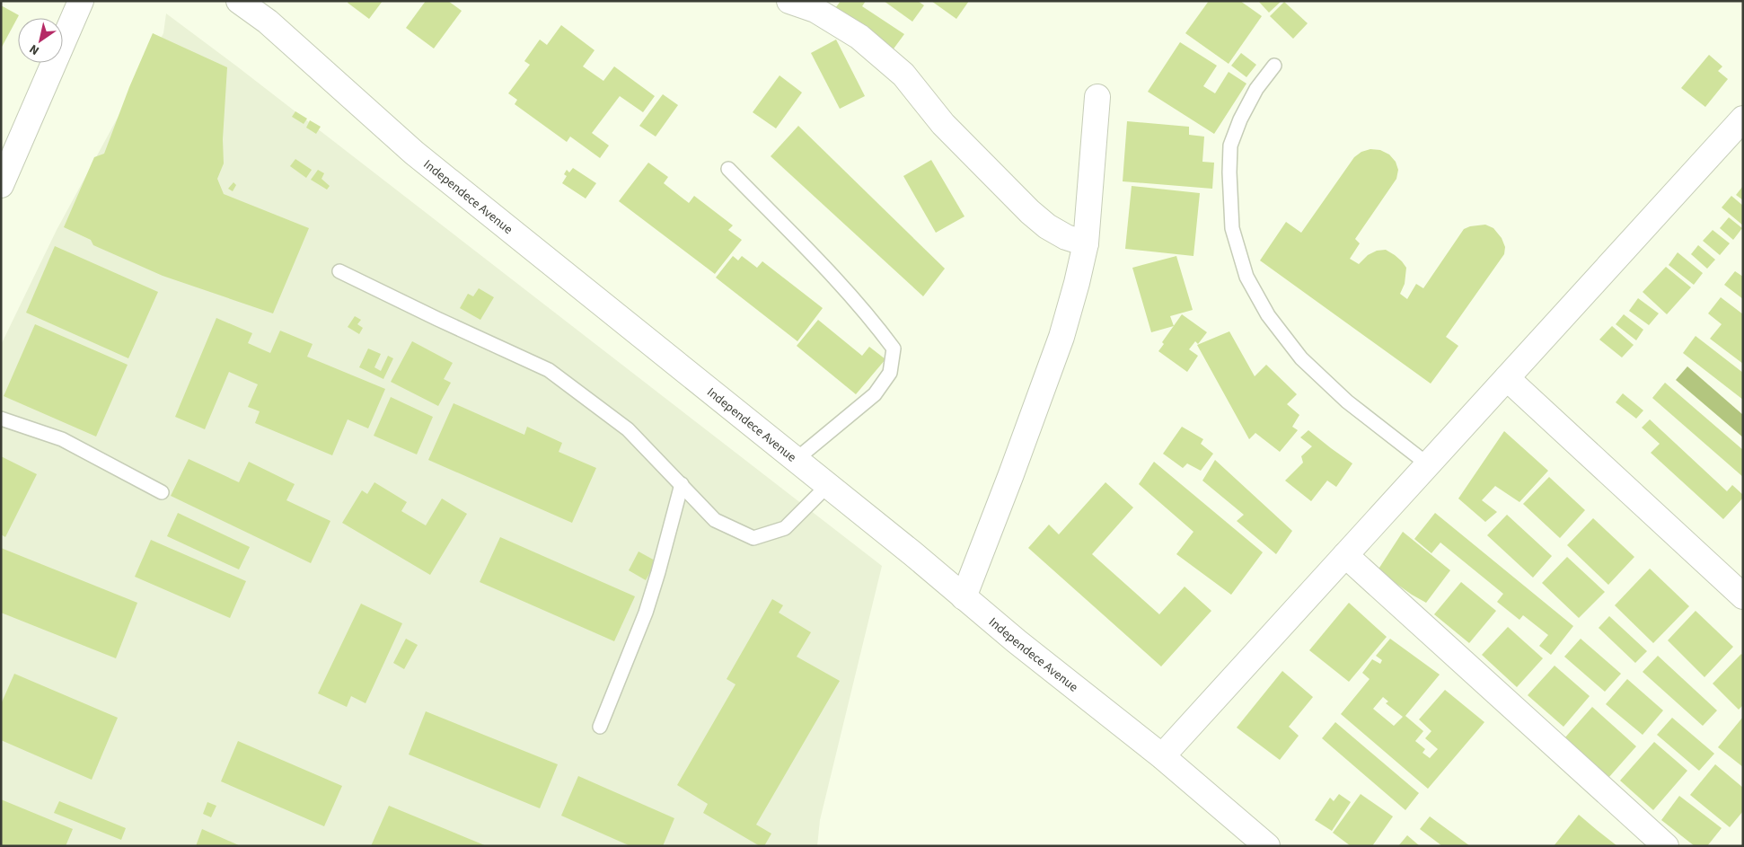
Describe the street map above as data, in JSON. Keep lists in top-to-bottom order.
{
  "streets": {
    "street": ["Independece Avenue"]
  },
  "north": "bottom left"
}
